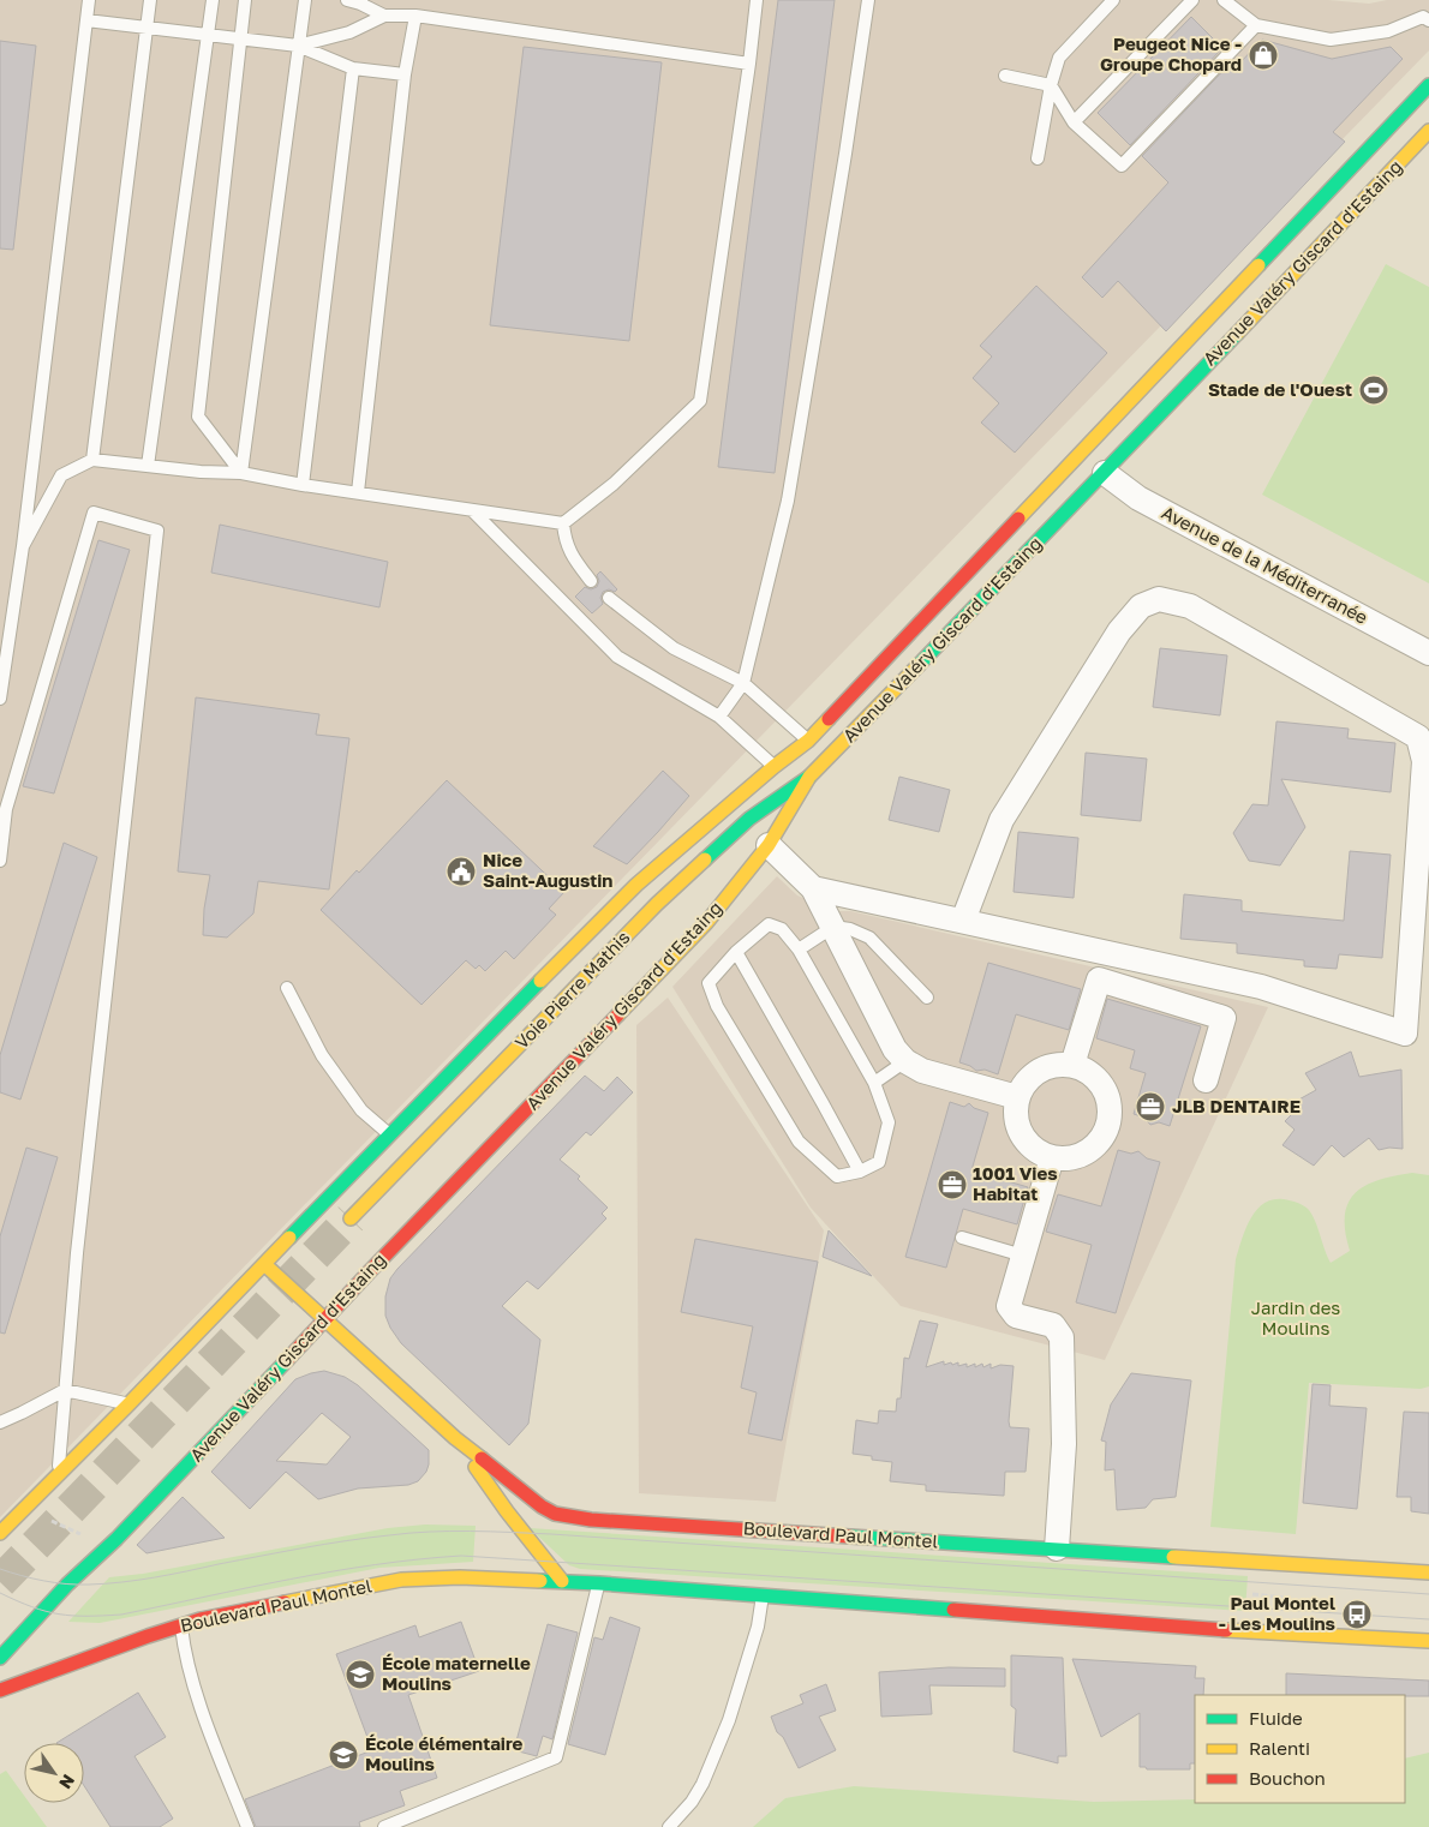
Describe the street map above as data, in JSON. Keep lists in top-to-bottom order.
{
  "streets": {
    "main road": ["Avenue Valéry Giscard d'Estaing", "Voie Pierre Mathis", "Boulevard Paul Montel"],
    "street": ["Avenue de la Méditerranée"]
  },
  "crossings": [
    ["Avenue Valéry Giscard d'Estaing", "Avenue de la Méditerranée"],
    ["Avenue Valéry Giscard d'Estaing", "Voie Pierre Mathis"]
  ],
  "parks": ["Jardin des Moulins"],
  "places": {
    "shop": ["Peugeot Nice - Groupe Chopard"],
    "sports": ["Stade de l'Ouest"],
    "public building": ["Nice Saint-Augustin"],
    "office": ["JLB DENTAIRE", "1001 Vies Habitat"],
    "bus stop": ["Paul Montel - Les Moulins"],
    "school or university": ["École maternelle Moulins", "École élémentaire Moulins"]
  },
  "legend": ["Fluide", "Ralenti", "Bouchon"],
  "north": "bottom right"
}
